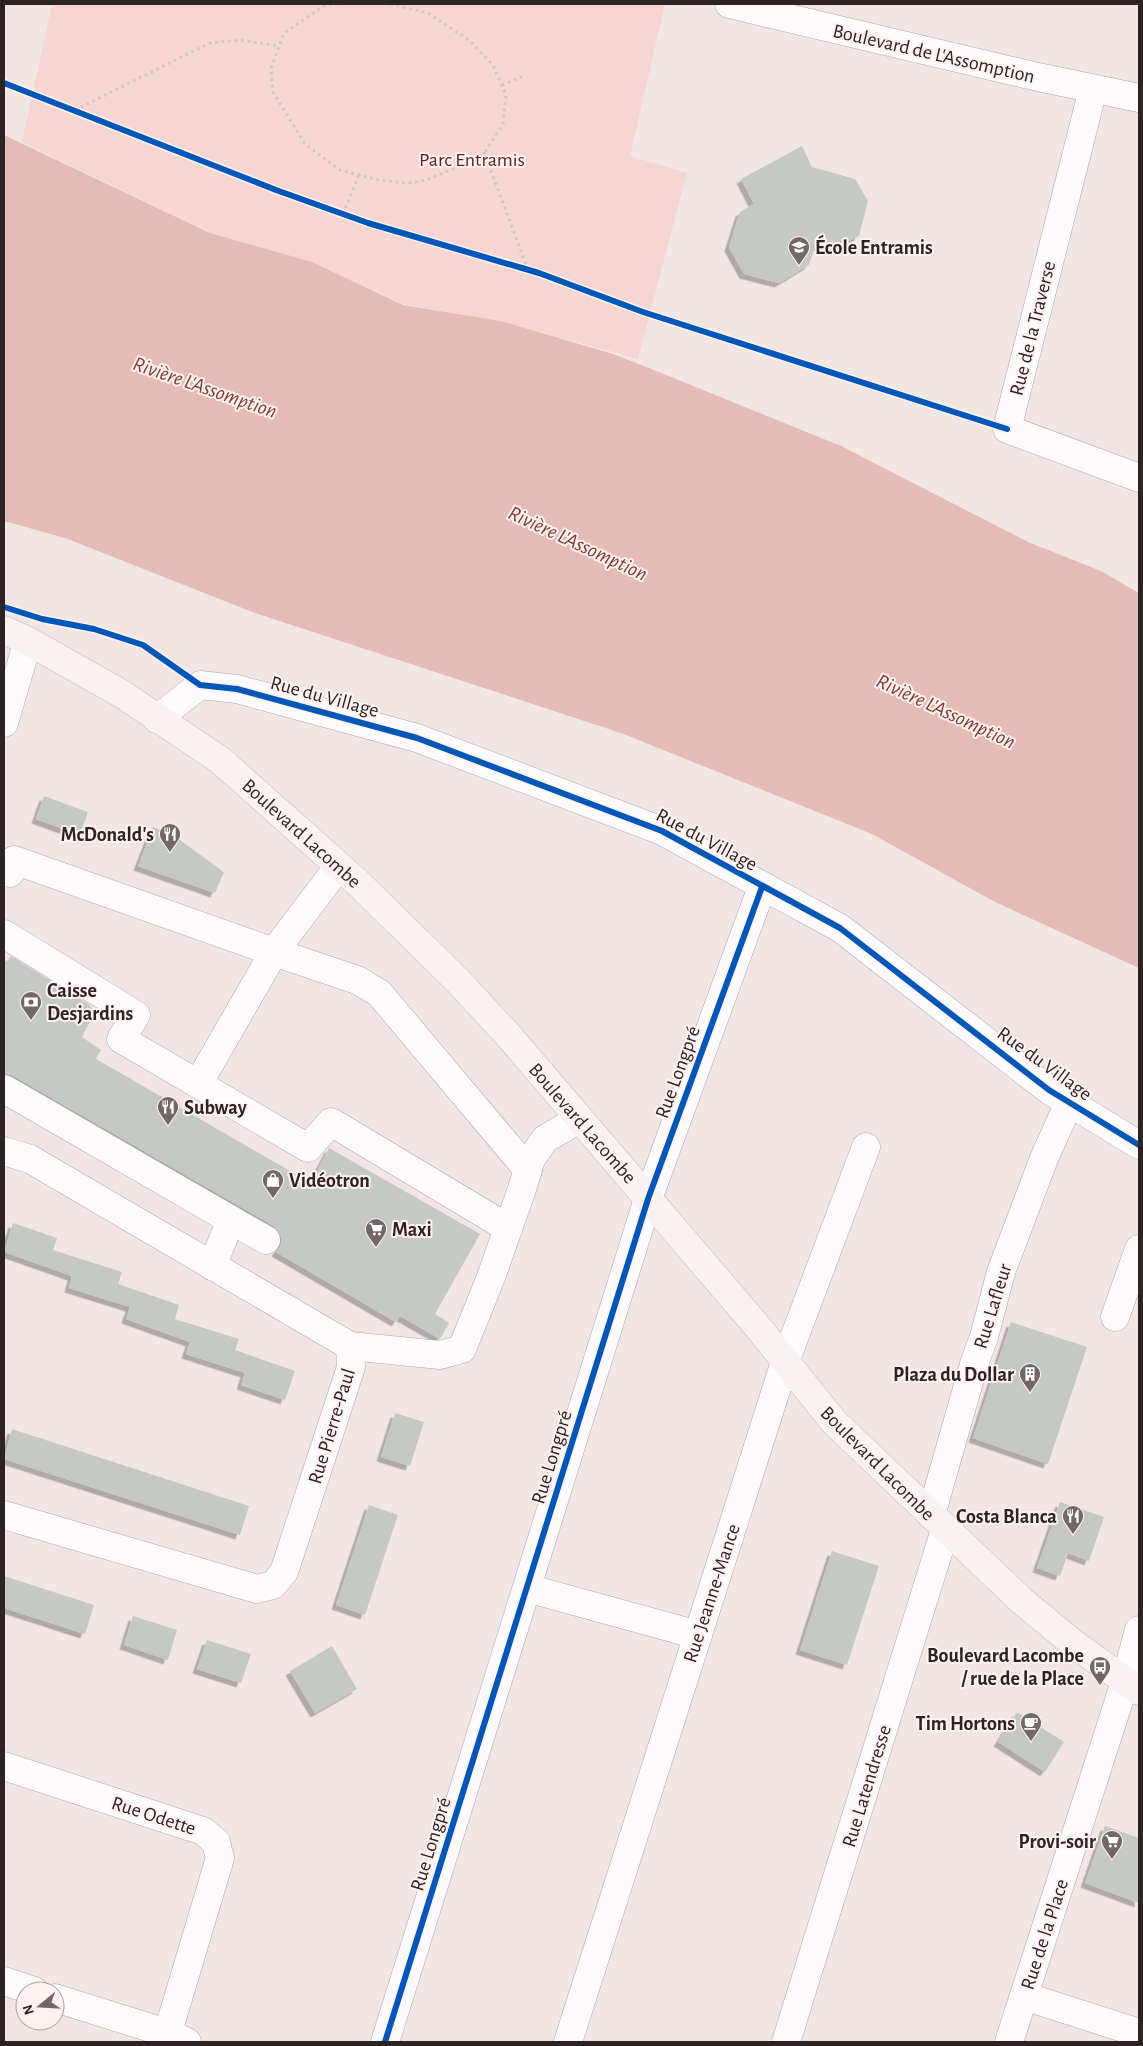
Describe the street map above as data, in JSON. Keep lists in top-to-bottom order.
{
  "streets": {
    "main road": ["Boulevard Lacombe"],
    "street": [
      "Boulevard de L'Assomption",
      "Rue de la Traverse",
      "Rue du Village",
      "Rue Longpré",
      "Rue Lafleur",
      "Rue Pierre-Paul",
      "Rue Jeanne-Mance",
      "Rue Latendresse",
      "Rue Odette",
      "Rue de la Place"
    ]
  },
  "crossings": [
    ["Boulevard de L'Assomption", "Rue de la Traverse"],
    ["Rue du Village", "Boulevard Lacombe"],
    ["Rue du Village", "Rue Longpré"],
    ["Rue du Village", "Rue Lafleur"],
    ["Boulevard Lacombe", "Rue Longpré"],
    ["Boulevard Lacombe", "Rue Lafleur"],
    ["Boulevard Lacombe", "Rue Jeanne-Mance"],
    ["Boulevard Lacombe", "Rue Latendresse"],
    ["Boulevard Lacombe", "Rue de la Place"],
    ["Rue Lafleur", "Rue Latendresse"]
  ],
  "water": ["Rivière L'Assomption"],
  "parks": ["Parc Entramis"],
  "places": {
    "school or university": ["École Entramis"],
    "restaurant": ["McDonald's", "Subway", "Costa Blanca"],
    "bank": ["Caisse Desjardins"],
    "shop": ["Vidéotron"],
    "supermarket": ["Maxi", "Provi-soir"],
    "building": ["Plaza du Dollar"],
    "bus stop": ["Boulevard Lacombe / rue de la Place"],
    "cafe": ["Tim Hortons"]
  },
  "north": "left"
}
